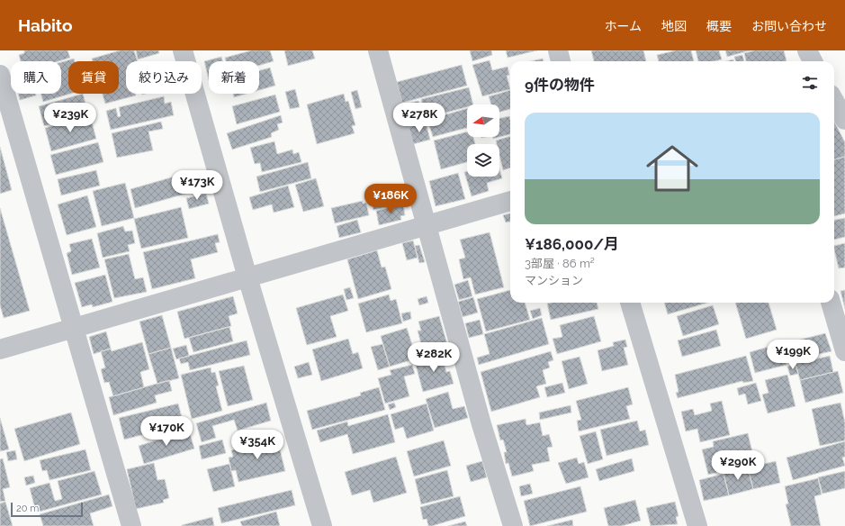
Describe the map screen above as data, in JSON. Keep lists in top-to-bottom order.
{
  "scale_bar": "20 m",
  "north": "left",
  "page": {
    "header": "Habito",
    "nav": [
      "ホーム",
      "地図",
      "概要",
      "お問い合わせ"
    ],
    "chip": [
      "購入",
      "賃貸",
      "絞り込み",
      "新着"
    ],
    "heading": "9件の物件",
    "price": [
      "¥239K",
      "¥278K",
      "¥173K",
      "¥186K",
      "¥199K",
      "¥282K",
      "¥170K",
      "¥354K",
      "¥290K"
    ],
    "list": [
      {
        "name": "¥186,000/月",
        "note": "3部屋 · 86 m² · マンション"
      }
    ],
    "scale": "20 m"
  }
}
